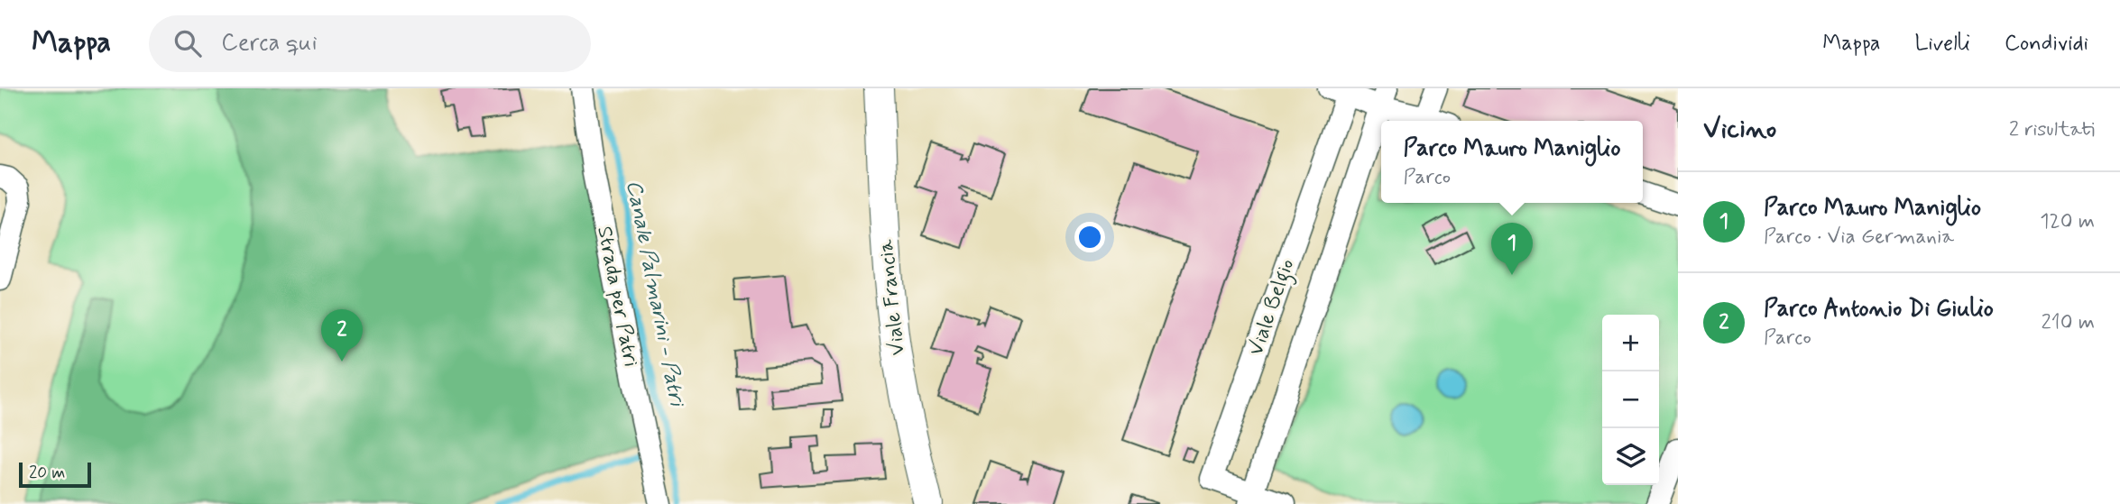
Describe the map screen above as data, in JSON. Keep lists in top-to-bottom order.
{
  "streets": {
    "street": ["Strada per Patri", "Viale Francia", "Viale Belgio"]
  },
  "water": ["Canale Palmarini - Patri"],
  "scale_bar": "20 m",
  "page": {
    "header": "Mappa",
    "search": "Cerca qui",
    "nav": ["Mappa", "Livelli", "Condividi"],
    "heading": ["Vicino", "2 risultati"],
    "popup": ["Parco Mauro Maniglio", "Parco"],
    "list": [
      {
        "mark": "1",
        "name": "Parco Mauro Maniglio",
        "note": "Parco · Via Germania",
        "value": "120 m"
      },
      {
        "mark": "2",
        "name": "Parco Antonio Di Giulio",
        "note": "Parco",
        "value": "210 m"
      }
    ],
    "pins": ["1", "2"],
    "map_buttons": ["+", "−"],
    "scale": "20 m"
  }
}
